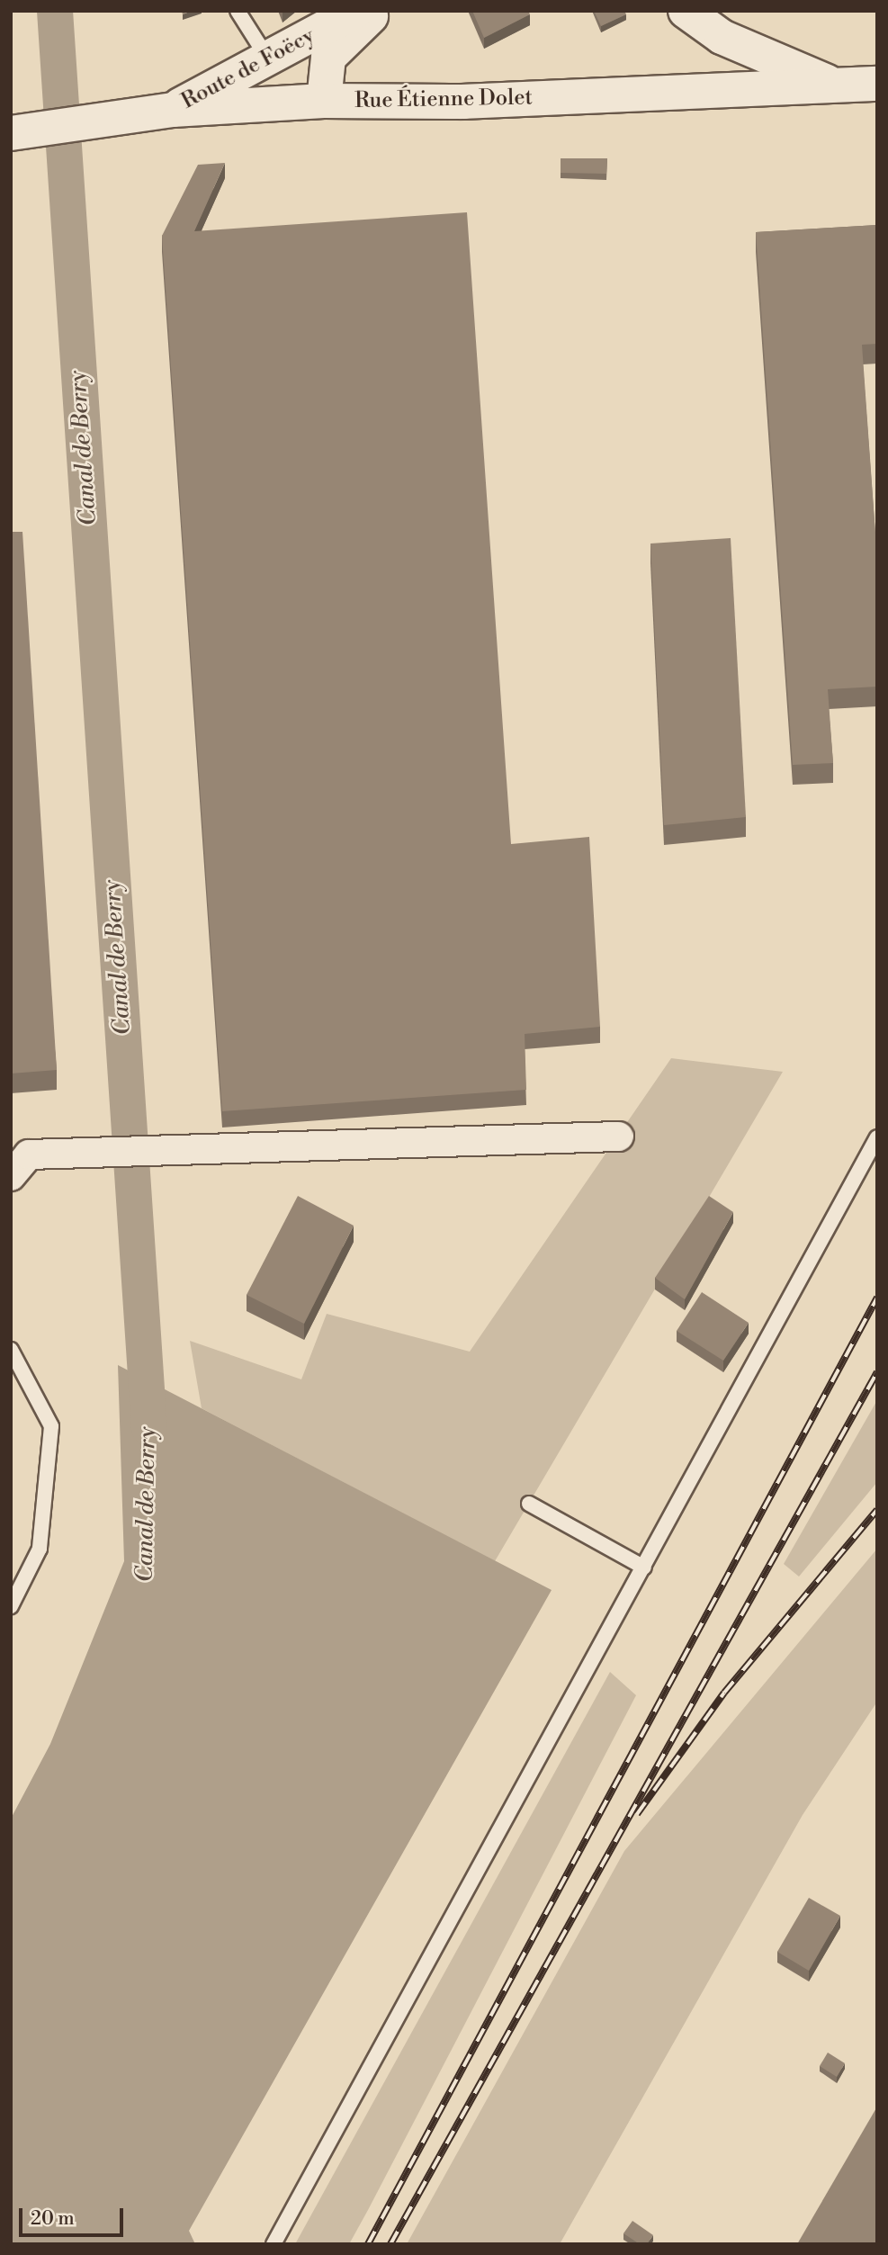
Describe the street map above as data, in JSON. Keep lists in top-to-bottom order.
{
  "streets": {
    "main road": ["Route de Foëcy", "Rue Étienne Dolet"]
  },
  "crossings": [
    ["Route de Foëcy", "Rue Étienne Dolet"]
  ],
  "water": ["Canal de Berry"],
  "scale_bar": "20 m"
}
